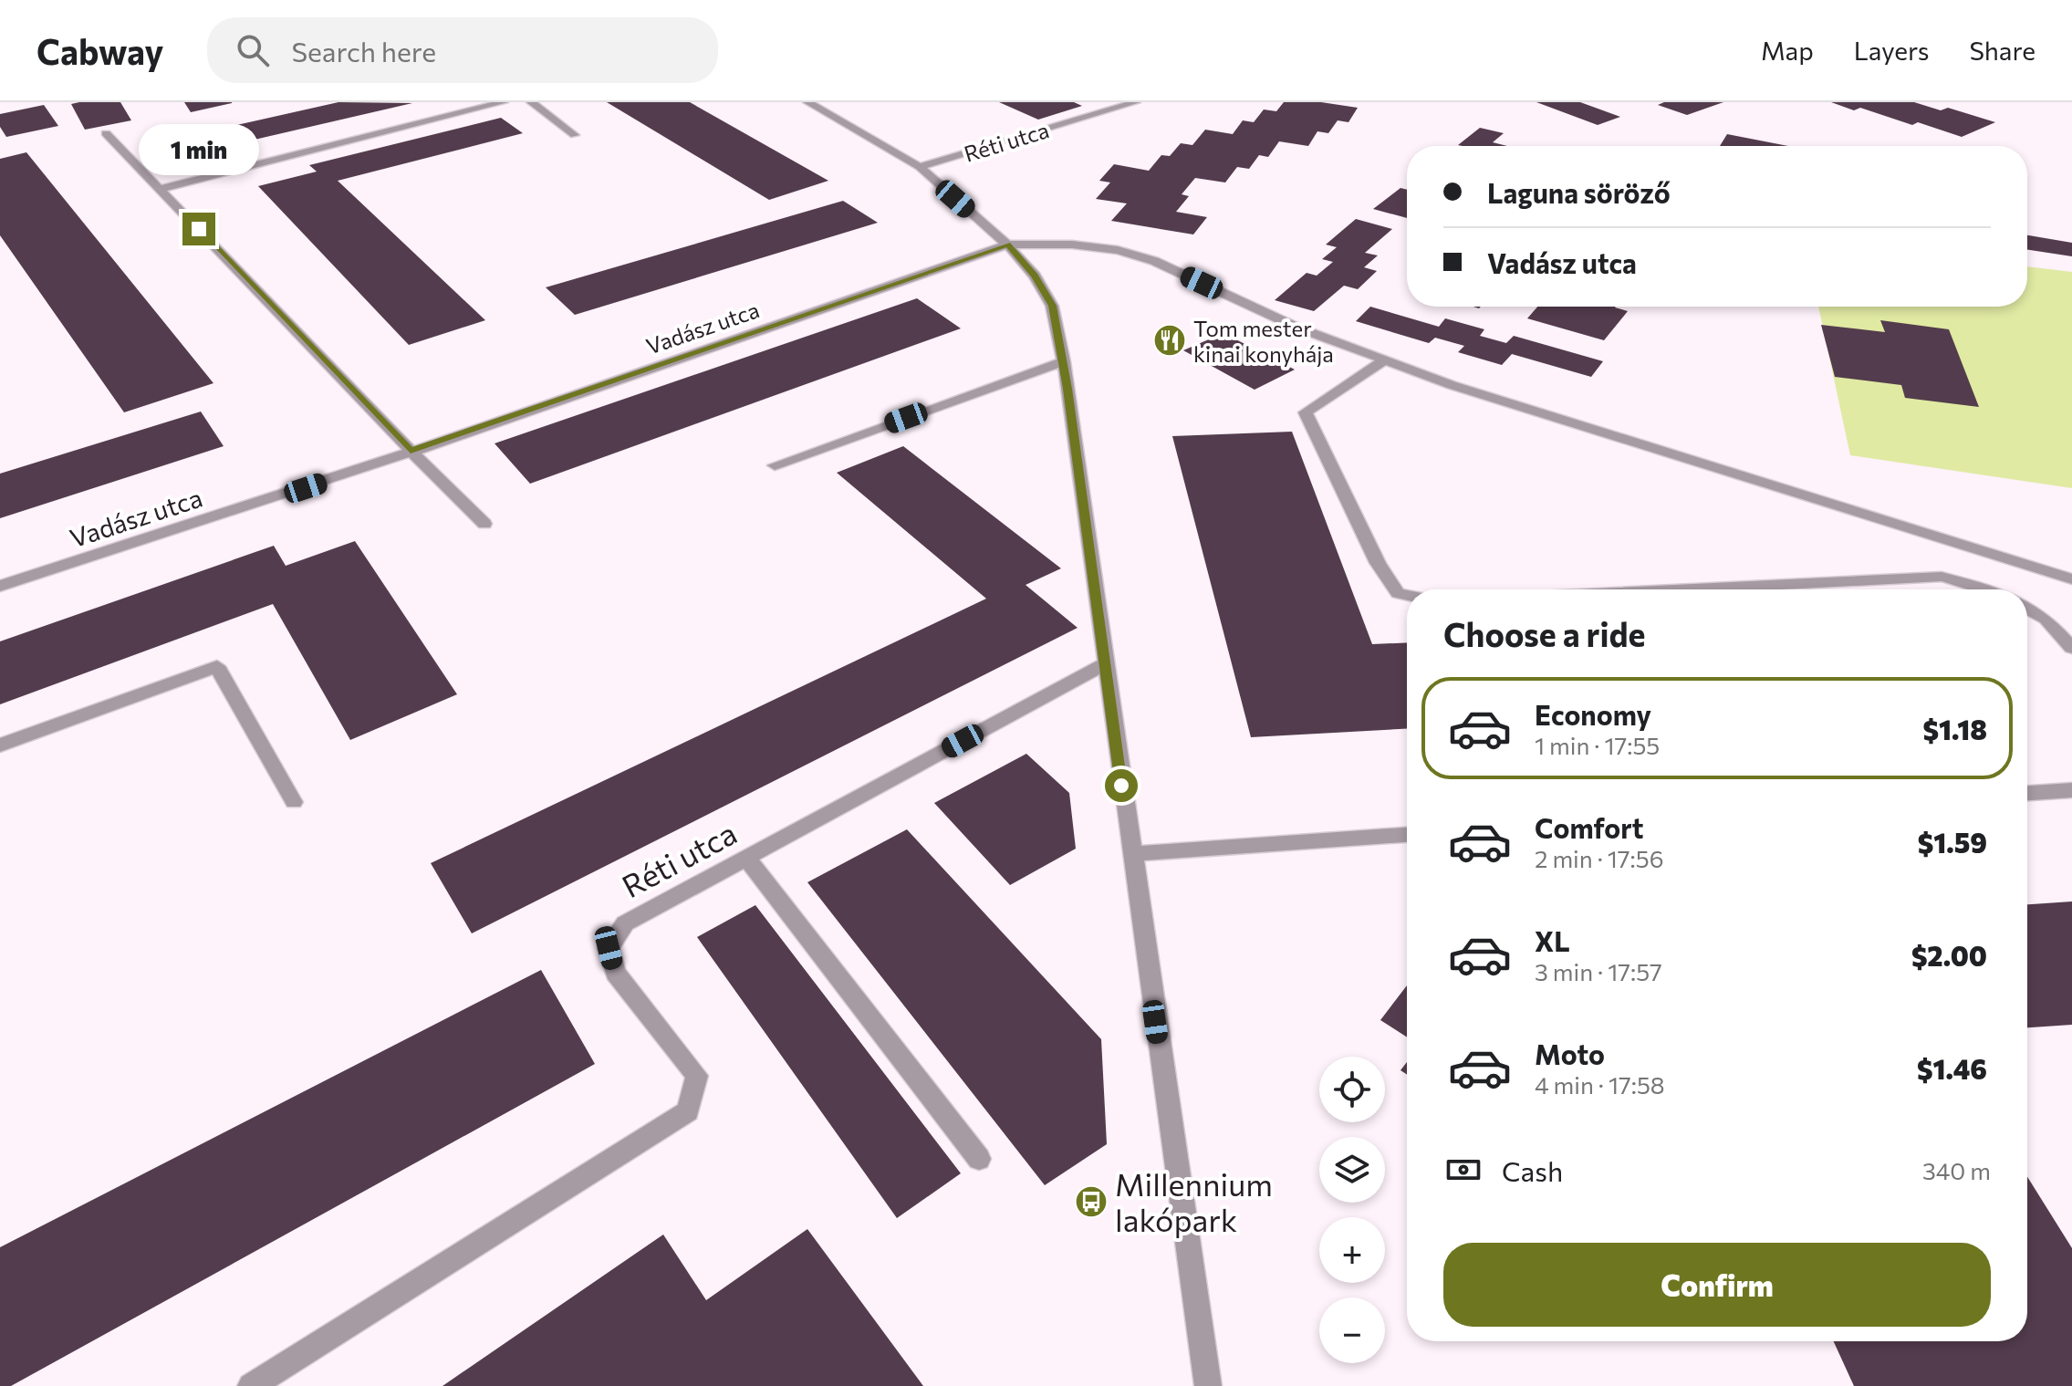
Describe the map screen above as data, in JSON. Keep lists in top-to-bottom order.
{
  "streets": {
    "street": ["Réti utca", "Vadász utca"]
  },
  "crossings": [
    ["Réti utca", "Vadász utca"]
  ],
  "places": {
    "restaurant": ["Tom mester kinai konyhája"],
    "bus stop": ["Millennium lakópark"]
  },
  "page": {
    "header": "Cabway",
    "search": "Search here",
    "nav": ["Map", "Layers", "Share"],
    "bubble": "1 min",
    "banner": ["Laguna söröző", "Vadász utca"],
    "heading": "Choose a ride",
    "list": [
      {
        "name": "Economy",
        "note": "1 min · 17:55",
        "value": "$1.18"
      },
      {
        "name": "Comfort",
        "note": "2 min · 17:56",
        "value": "$1.59"
      },
      {
        "name": "XL",
        "note": "3 min · 17:57",
        "value": "$2.00"
      },
      {
        "name": "Moto",
        "note": "4 min · 17:58",
        "value": "$1.46"
      }
    ],
    "map_buttons": ["+", "−"],
    "pay": ["Cash", "340 m"],
    "buttons": "Confirm"
  }
}
